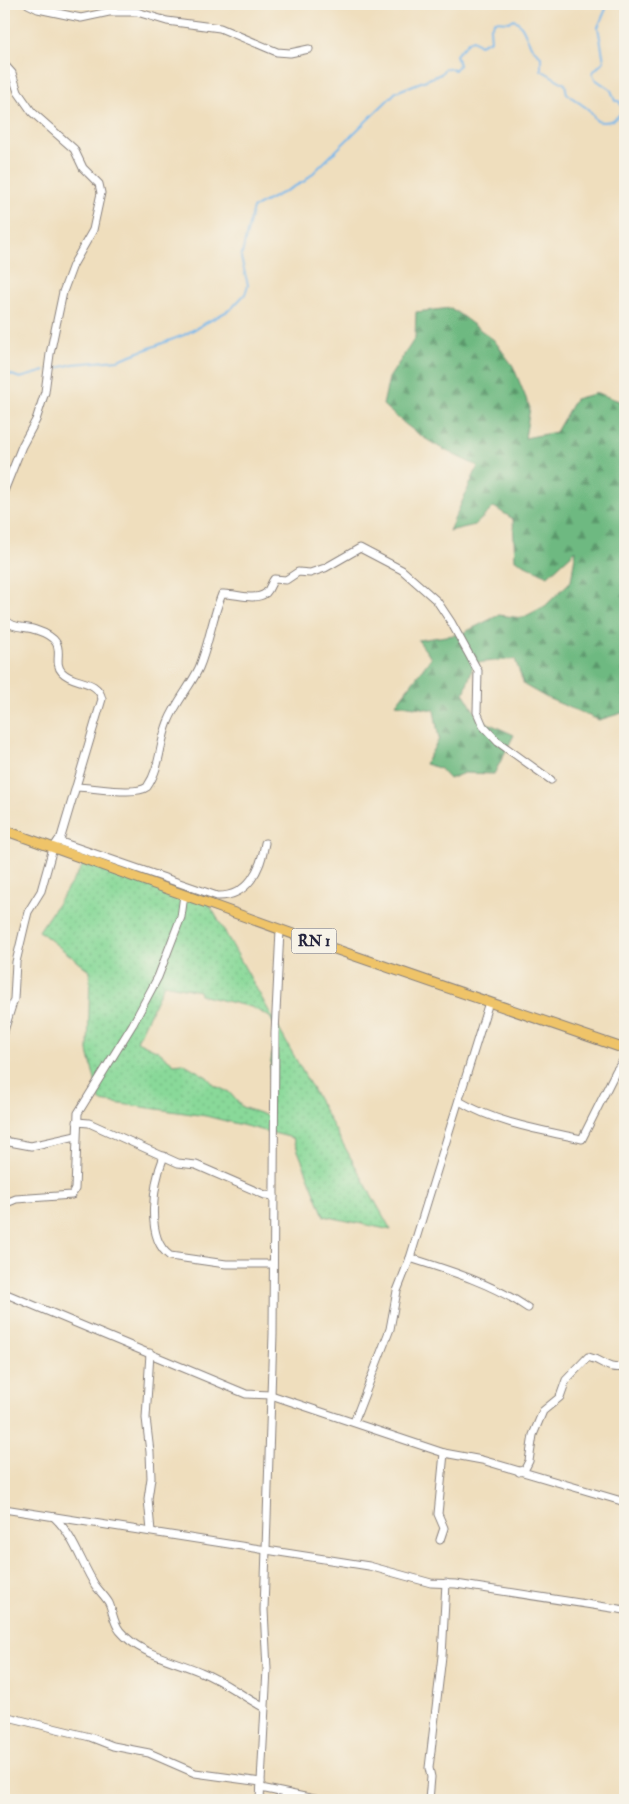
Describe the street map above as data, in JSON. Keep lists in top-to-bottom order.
{
  "streets": {
    "main road": ["RN 1"]
  }
}
